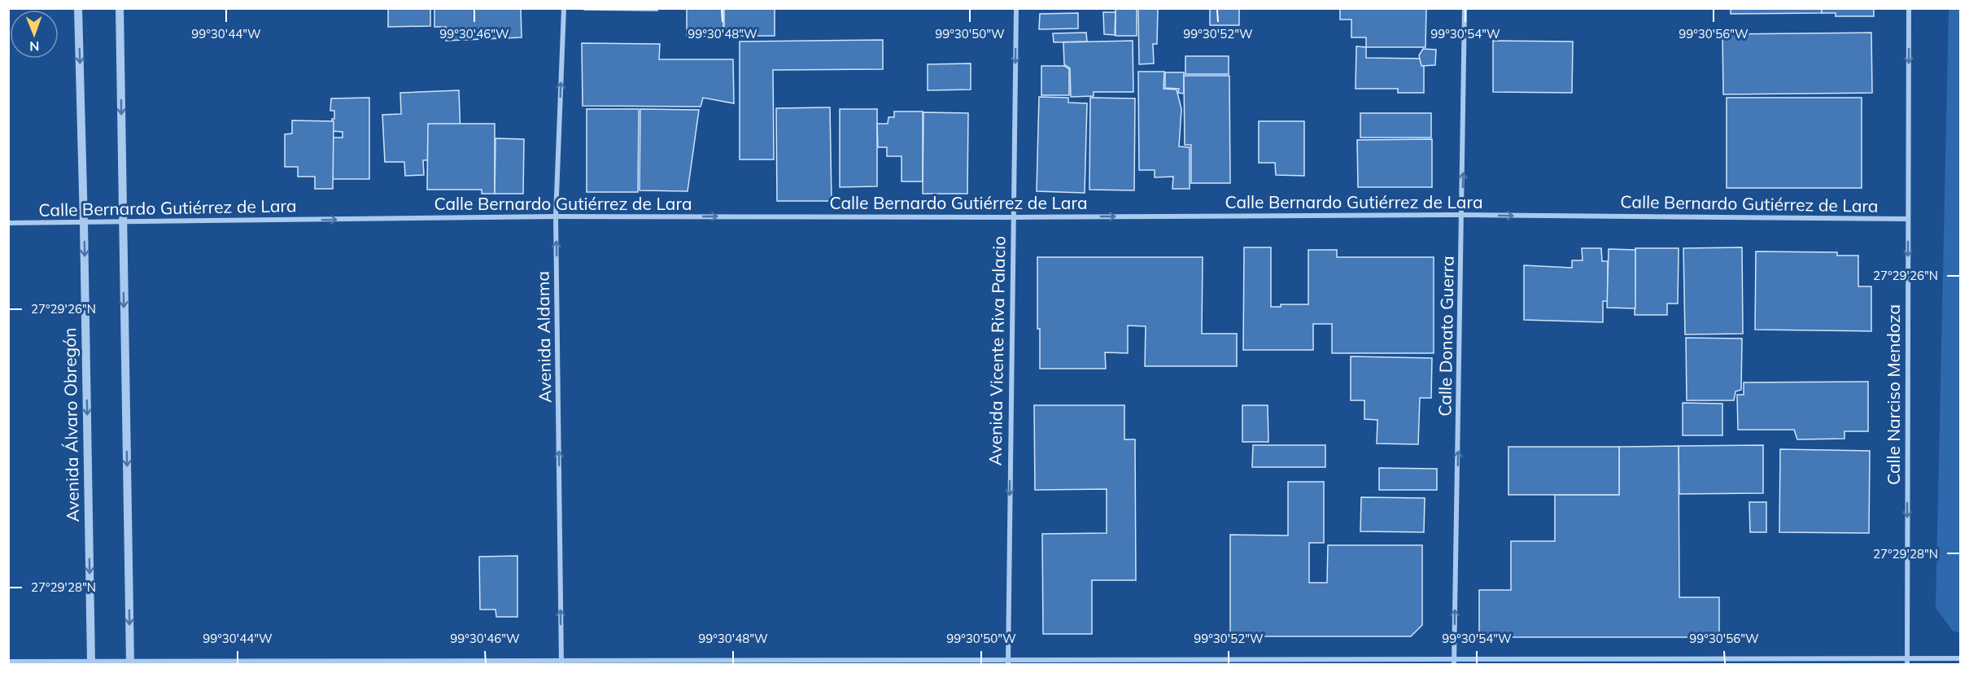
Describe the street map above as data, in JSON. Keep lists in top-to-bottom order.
{
  "streets": {
    "street": [
      "Calle Bernardo Gutiérrez de Lara",
      "Calle Donato Guerra",
      "Avenida Aldama",
      "Avenida Vicente Riva Palacio",
      "Calle Narciso Mendoza",
      "Avenida Álvaro Obregón"
    ]
  },
  "crossings": [
    ["Calle Bernardo Gutiérrez de Lara", "Calle Donato Guerra"],
    ["Calle Bernardo Gutiérrez de Lara", "Avenida Aldama"],
    ["Calle Bernardo Gutiérrez de Lara", "Avenida Vicente Riva Palacio"],
    ["Calle Bernardo Gutiérrez de Lara", "Calle Narciso Mendoza"],
    ["Calle Bernardo Gutiérrez de Lara", "Avenida Álvaro Obregón"]
  ],
  "one_way": [
    "Calle Bernardo Gutiérrez de Lara",
    "Calle Donato Guerra",
    "Avenida Aldama",
    "Avenida Vicente Riva Palacio",
    "Calle Narciso Mendoza"
  ],
  "north": "bottom",
  "coordinates": [
    "99°30'44\"W",
    "99°30'46\"W",
    "99°30'48\"W",
    "99°30'50\"W",
    "99°30'52\"W",
    "99°30'54\"W",
    "99°30'56\"W",
    "27°29'26\"N",
    "27°29'28\"N"
  ]
}
